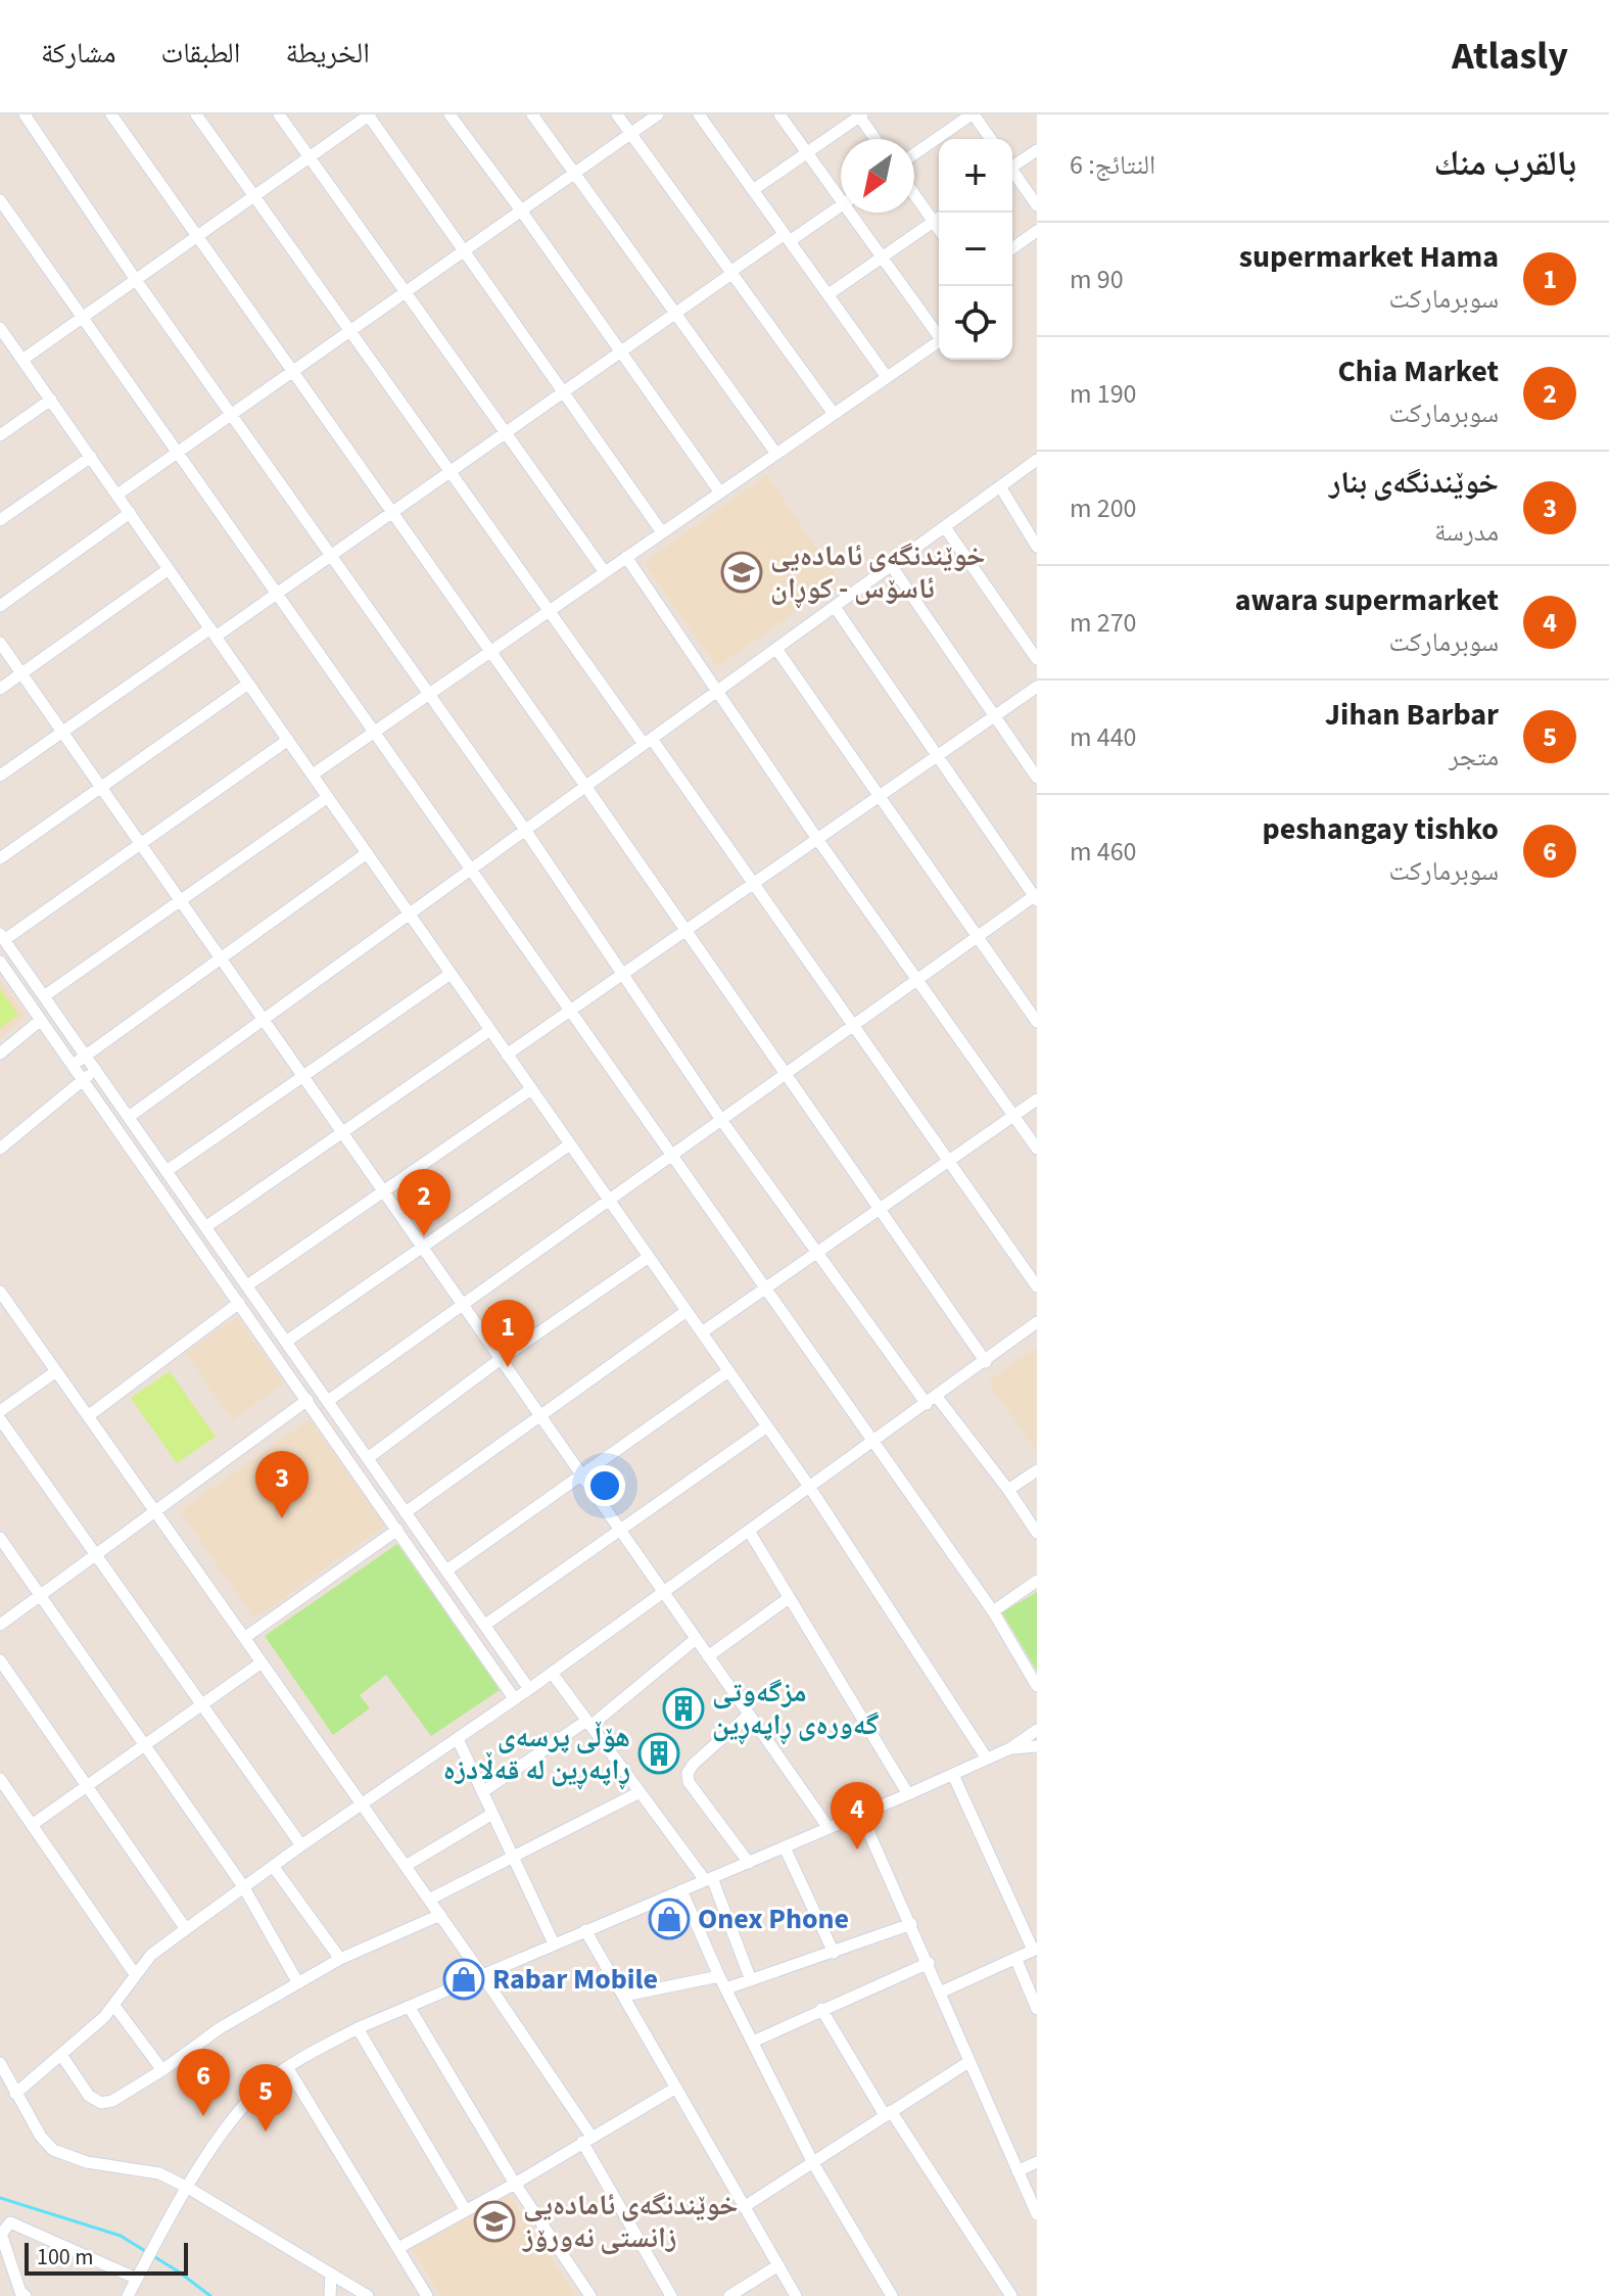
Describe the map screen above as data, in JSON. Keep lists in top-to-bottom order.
{
  "places": {
    "school or university": ["خوێندنگەی ئامادەیی ئاسۆس - کوڕان", "خوێندنگەی ئامادەیی زانستی نەورۆز"],
    "building": ["مزگەوتی گەورەی ڕاپەڕین", "هۆڵی پرسەی ڕاپەڕین لە قەڵادزە"],
    "shop": ["Onex Phone", "Rabar Mobile"]
  },
  "scale_bar": "100 m",
  "north": "bottom left",
  "page": {
    "header": "Atlasly",
    "nav": ["الخريطة", "الطبقات", "مشاركة"],
    "heading": ["بالقرب منك", "النتائج: 6"],
    "map_buttons": ["+", "−"],
    "list": [
      {
        "mark": "1",
        "name": "supermarket Hama",
        "note": "سوبرماركت",
        "value": "90 m"
      },
      {
        "mark": "2",
        "name": "Chia Market",
        "note": "سوبرماركت",
        "value": "190 m"
      },
      {
        "mark": "3",
        "name": "خوێندنگەی بنار",
        "note": "مدرسة",
        "value": "200 m"
      },
      {
        "mark": "4",
        "name": "awara supermarket",
        "note": "سوبرماركت",
        "value": "270 m"
      },
      {
        "mark": "5",
        "name": "Jihan Barbar",
        "note": "متجر",
        "value": "440 m"
      },
      {
        "mark": "6",
        "name": "peshangay tishko",
        "note": "سوبرماركت",
        "value": "460 m"
      }
    ],
    "pins": [
      "2",
      "1",
      "3",
      "4",
      "6",
      "5"
    ],
    "scale": "100 m"
  }
}
